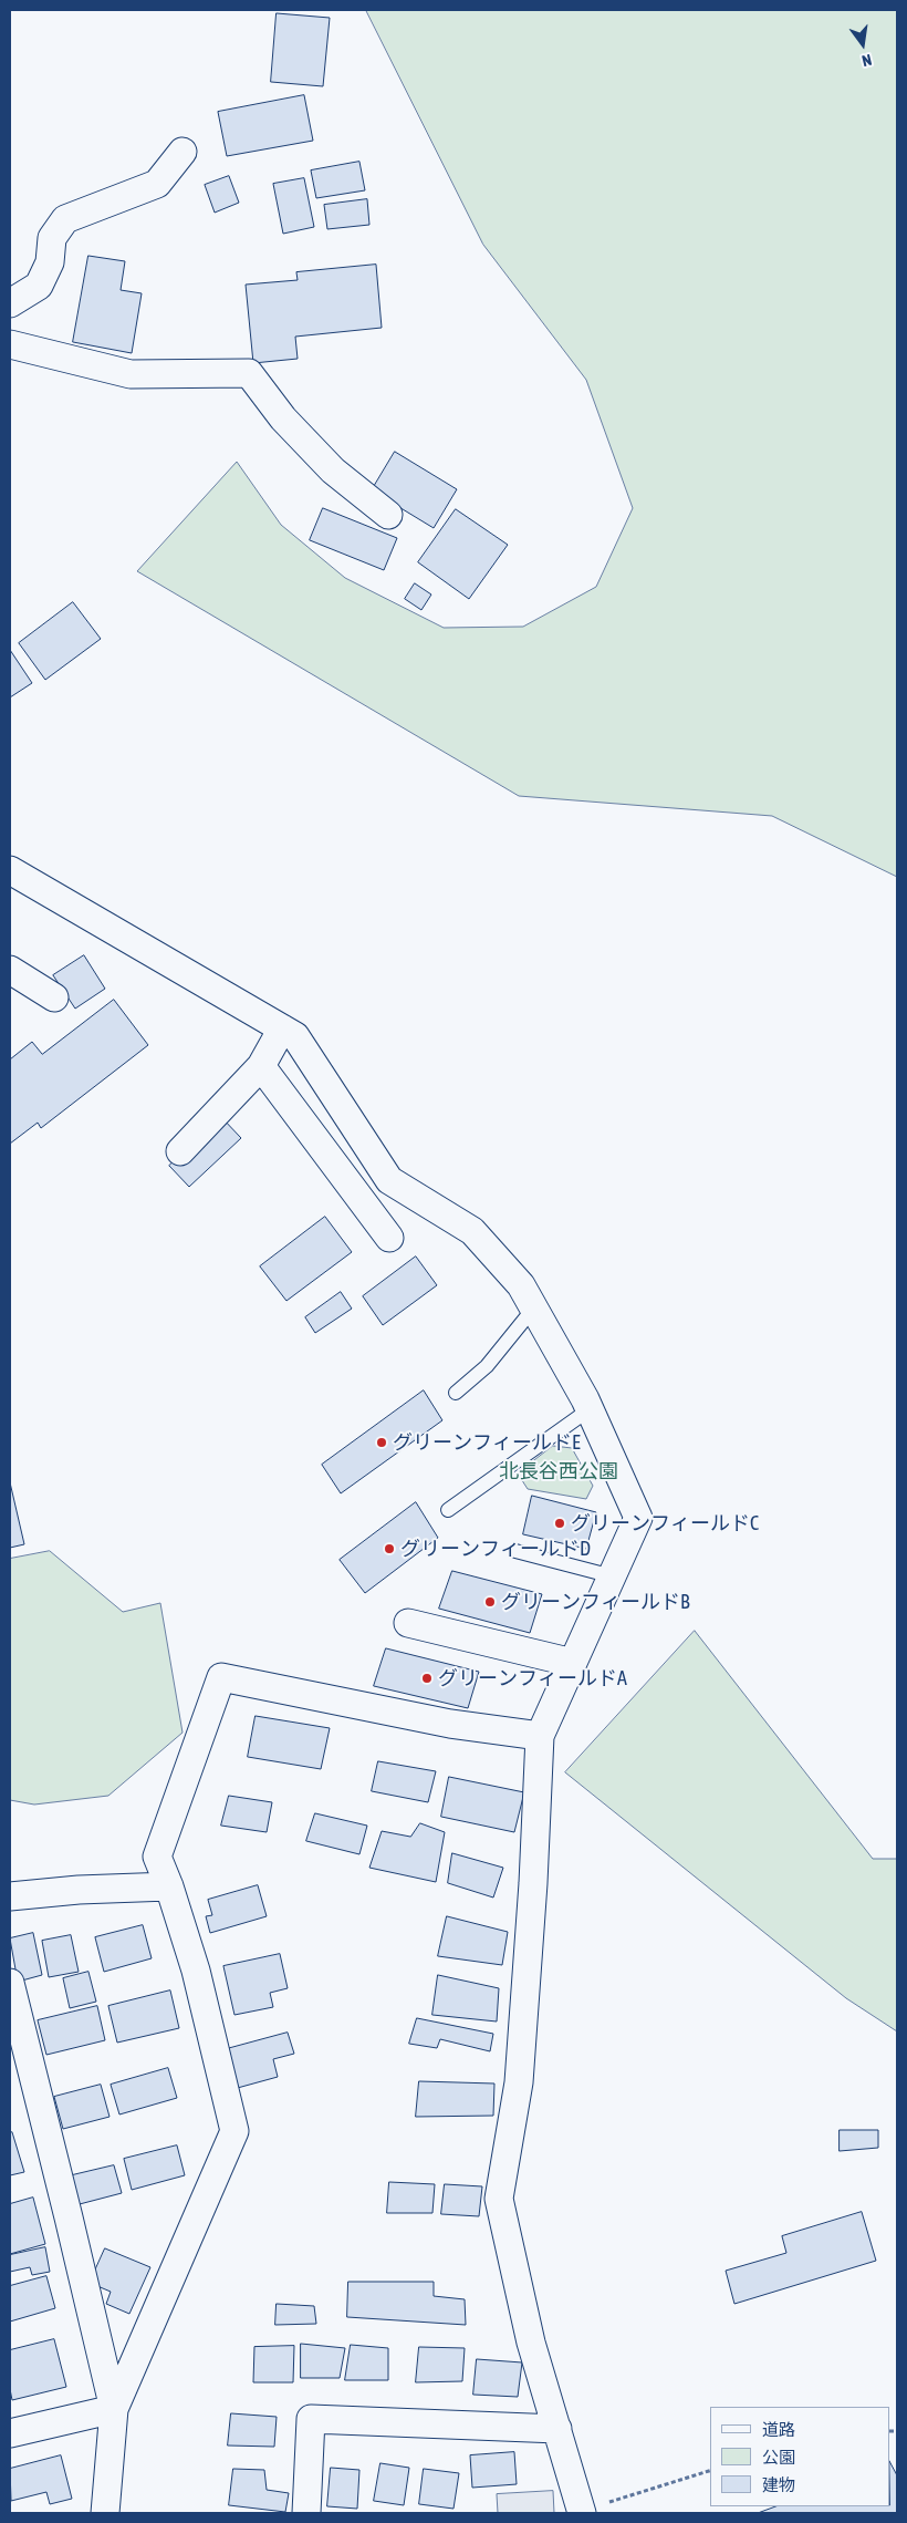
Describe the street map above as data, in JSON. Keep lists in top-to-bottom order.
{
  "parks": ["北長谷西公園"],
  "places": [
    "グリーンフィールドE",
    "グリーンフィールドC",
    "グリーンフィールドD",
    "グリーンフィールドB",
    "グリーンフィールドA"
  ],
  "legend": ["道路", "公園", "建物"],
  "north": "bottom"
}
